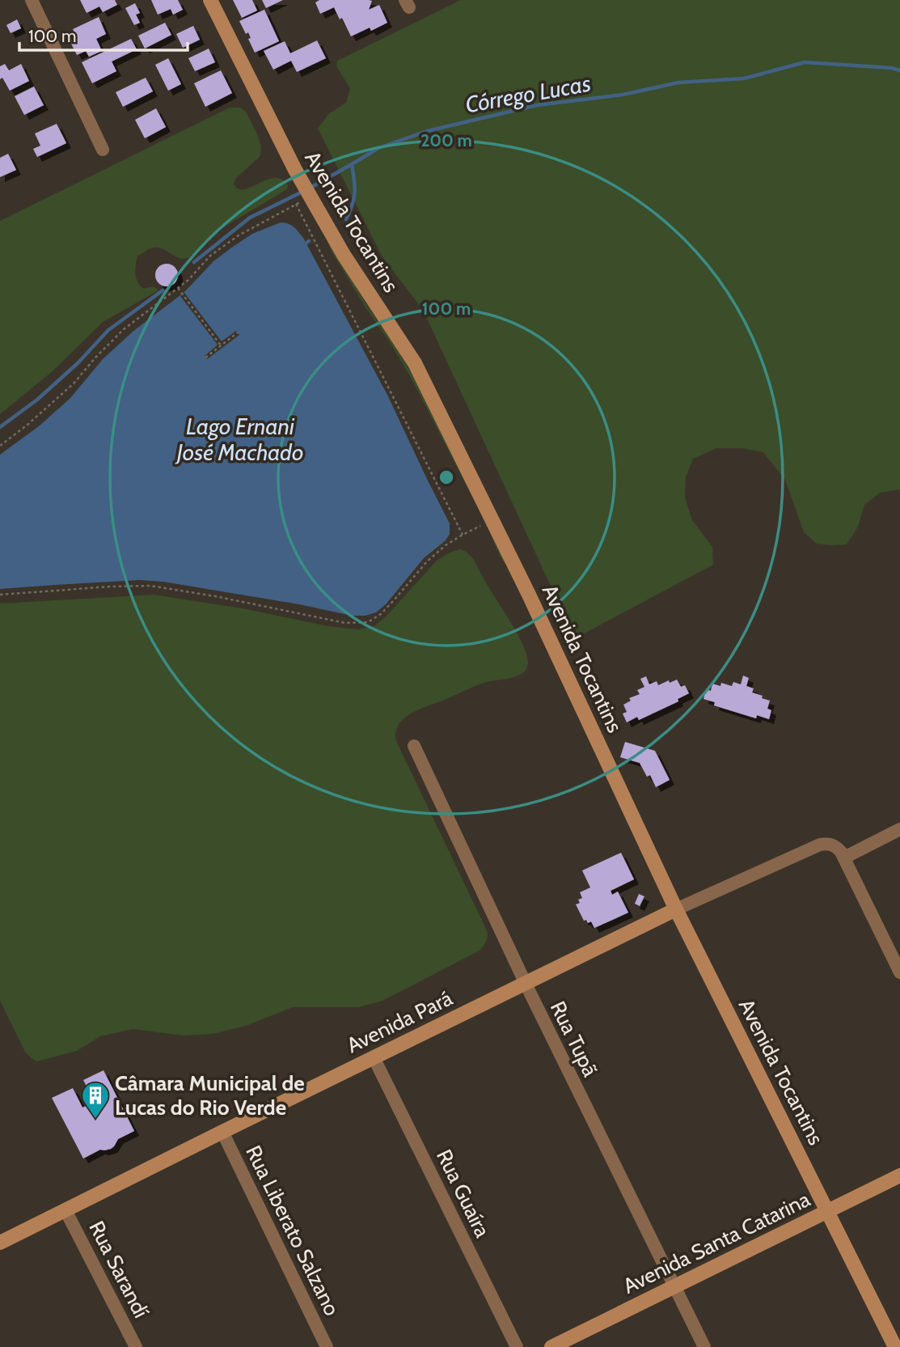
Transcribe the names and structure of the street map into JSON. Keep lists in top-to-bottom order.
{
  "streets": {
    "street": [
      "Avenida Tocantins",
      "Avenida Pará",
      "Rua Tupã",
      "Rua Guaíra",
      "Rua Liberato Salzano",
      "Avenida Santa Catarina",
      "Rua Sarandí"
    ]
  },
  "crossings": [
    ["Avenida Tocantins", "Avenida Pará"],
    ["Avenida Tocantins", "Avenida Santa Catarina"],
    ["Avenida Pará", "Rua Tupã"],
    ["Avenida Pará", "Rua Guaíra"],
    ["Avenida Pará", "Rua Liberato Salzano"],
    ["Avenida Pará", "Rua Sarandí"],
    ["Rua Tupã", "Avenida Santa Catarina"]
  ],
  "water": ["Córrego Lucas", "Lago Ernani José Machado"],
  "places": {
    "building": ["Câmara Municipal de Lucas do Rio Verde"]
  },
  "scale_bar": "100 m",
  "rings": ["200 m", "100 m"]
}
